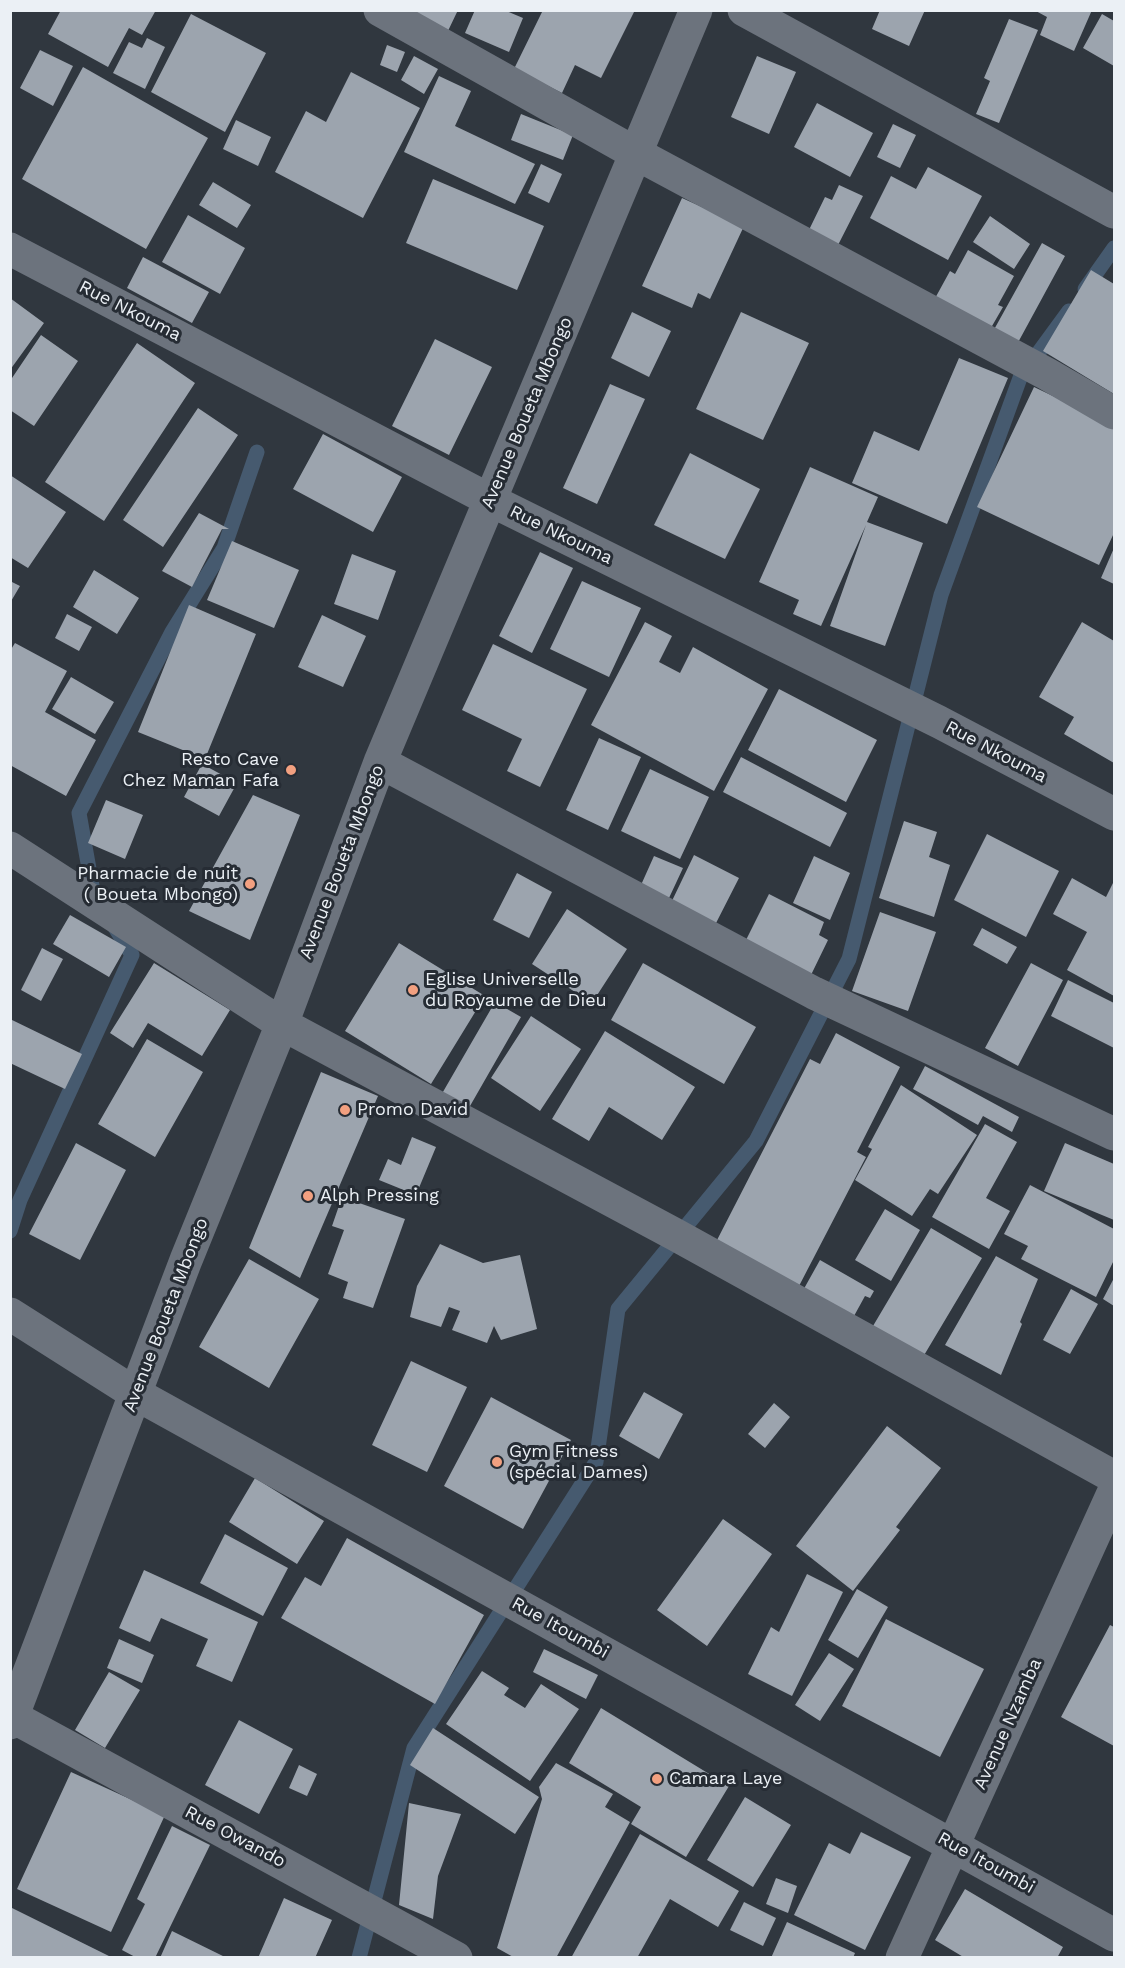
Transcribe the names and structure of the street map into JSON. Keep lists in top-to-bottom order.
{
  "streets": {
    "street": [
      "Rue Nkouma",
      "Avenue Boueta Mbongo",
      "Rue Itoumbi",
      "Avenue Nzamba",
      "Rue Owando"
    ]
  },
  "crossings": [
    ["Rue Nkouma", "Avenue Boueta Mbongo"],
    ["Avenue Boueta Mbongo", "Rue Itoumbi"],
    ["Avenue Boueta Mbongo", "Rue Owando"],
    ["Rue Itoumbi", "Avenue Nzamba"]
  ],
  "places": [
    "Resto Cave Chez Maman Fafa",
    "Pharmacie de nuit ( Boueta Mbongo)",
    "Eglise Universelle du Royaume de Dieu",
    "Promo David",
    "Alph Pressing",
    "Gym Fitness (spécial Dames)",
    "Camara Laye"
  ]
}
